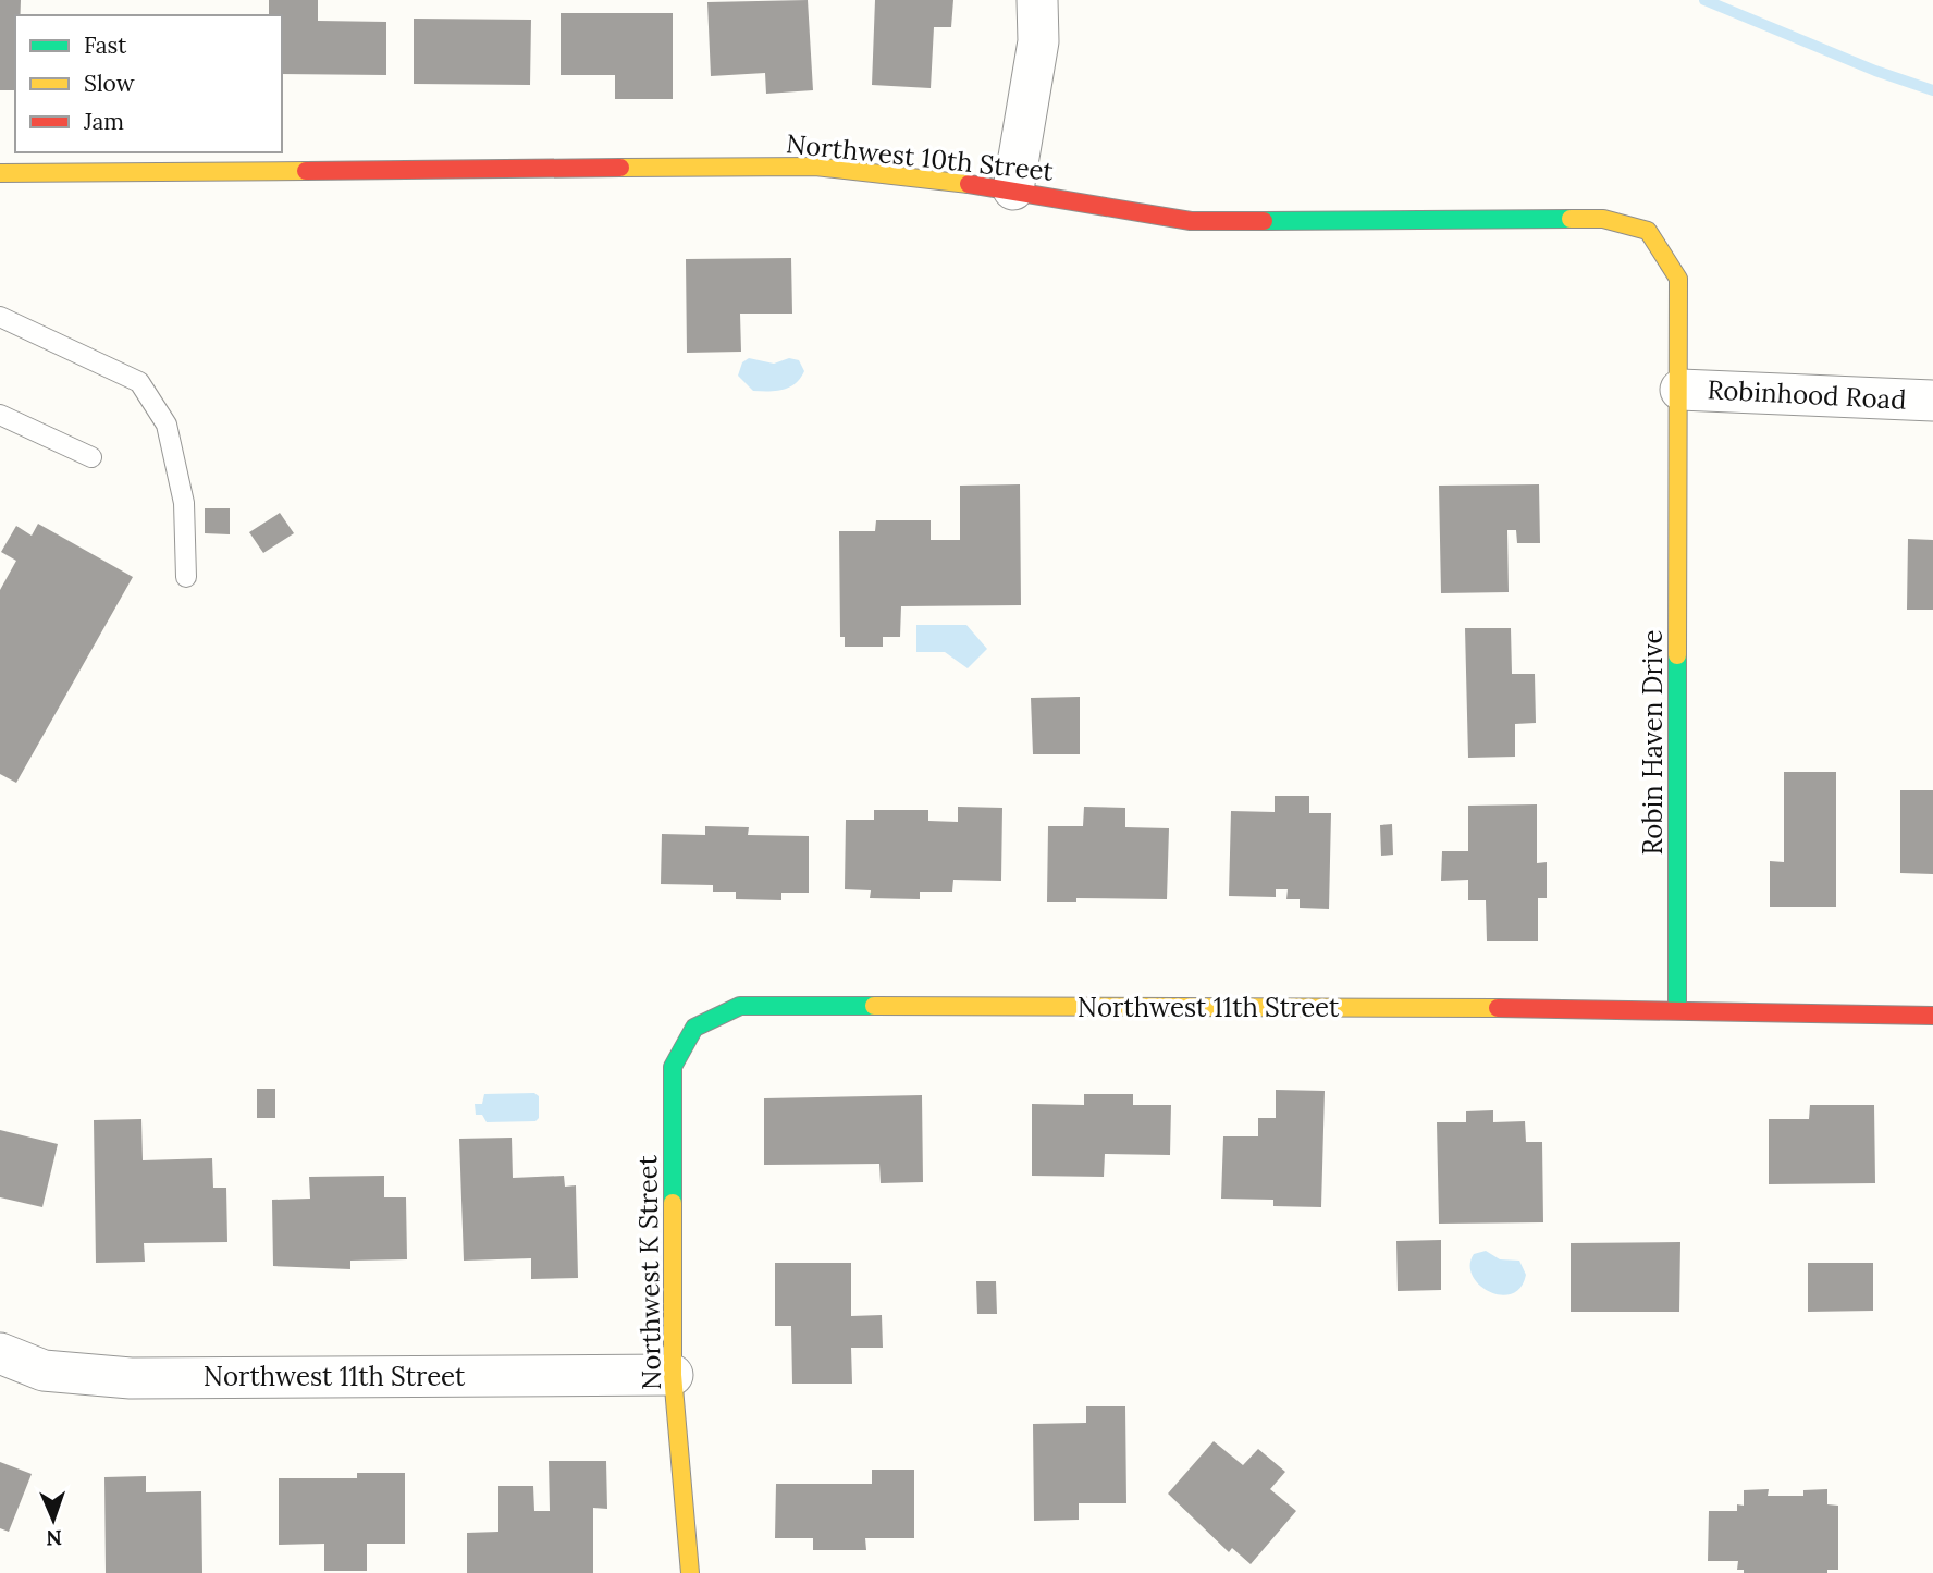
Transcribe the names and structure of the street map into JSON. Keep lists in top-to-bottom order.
{
  "streets": {
    "street": [
      "Northwest 10th Street",
      "Robinhood Road",
      "Robin Haven Drive",
      "Northwest 11th Street",
      "Northwest K Street"
    ]
  },
  "crossings": [
    ["Northwest 10th Street", "Robin Haven Drive"],
    ["Robinhood Road", "Robin Haven Drive"],
    ["Robin Haven Drive", "Northwest 11th Street"],
    ["Northwest 11th Street", "Northwest K Street"]
  ],
  "legend": ["Fast", "Slow", "Jam"],
  "north": "bottom"
}
